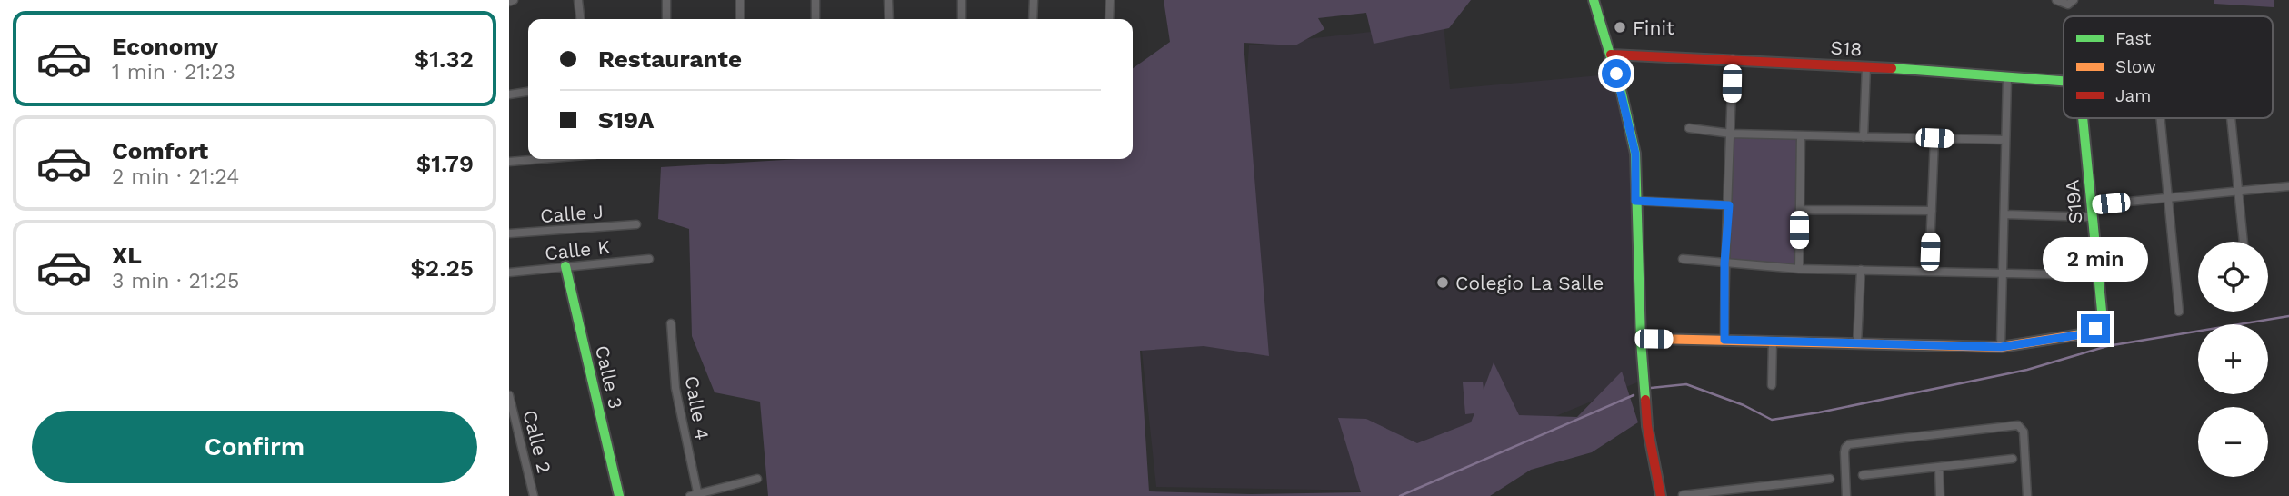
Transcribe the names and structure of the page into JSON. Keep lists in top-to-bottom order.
{
  "streets": {
    "street": [
      "S18",
      "S19A",
      "Calle J",
      "Calle K",
      "Calle 3",
      "Calle 4",
      "Calle 2"
    ]
  },
  "crossings": [
    ["Calle K", "Calle 3"]
  ],
  "places": ["Finit", "Colegio La Salle"],
  "legend": ["Fast", "Slow", "Jam"],
  "page": {
    "list": [
      {
        "name": "Economy",
        "note": "1 min · 21:23",
        "value": "$1.32"
      },
      {
        "name": "Comfort",
        "note": "2 min · 21:24",
        "value": "$1.79"
      },
      {
        "name": "XL",
        "note": "3 min · 21:25",
        "value": "$2.25"
      }
    ],
    "banner": ["Restaurante", "S19A"],
    "bubble": "2 min",
    "map_buttons": ["+", "−"],
    "buttons": "Confirm"
  }
}
